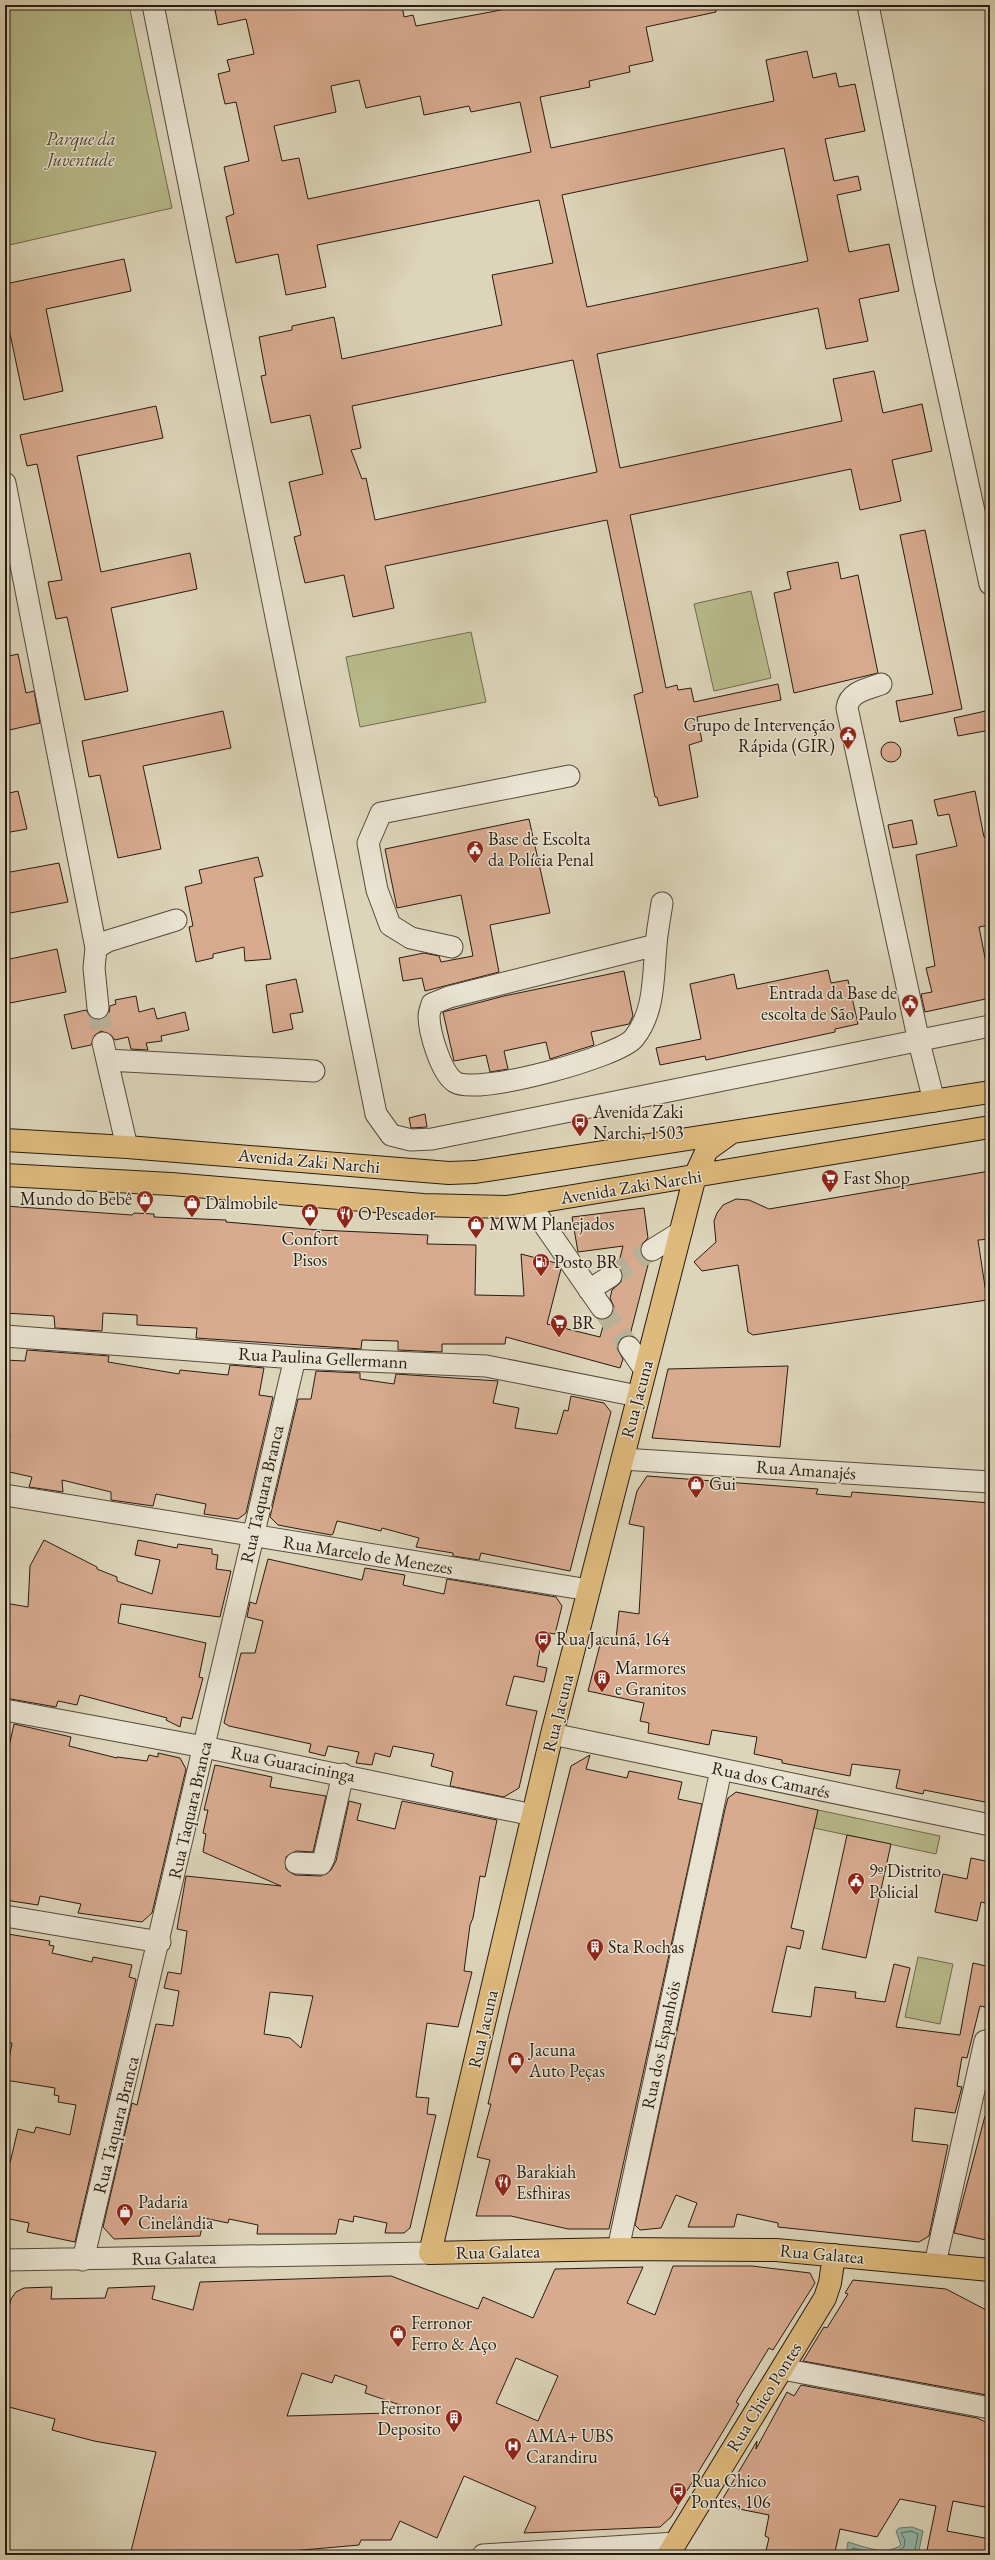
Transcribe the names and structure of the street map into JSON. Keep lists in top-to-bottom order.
{
  "streets": {
    "main road": [
      "Avenida Zaki Narchi",
      "Rua Jacuna",
      "Rua Galatea",
      "Rua Chico Pontes"
    ],
    "street": [
      "Rua Paulina Gellermann",
      "Rua Amanajés",
      "Rua Taquara Branca",
      "Rua Marcelo de Menezes",
      "Rua Guaracininga",
      "Rua dos Camarés",
      "Rua dos Espanhóis"
    ]
  },
  "crossings": [
    ["Avenida Zaki Narchi", "Rua Jacuna"],
    ["Rua Paulina Gellermann", "Rua Jacuna"],
    ["Rua Paulina Gellermann", "Rua Taquara Branca"],
    ["Rua Jacuna", "Rua Amanajés"],
    ["Rua Jacuna", "Rua Marcelo de Menezes"],
    ["Rua Jacuna", "Rua Guaracininga"],
    ["Rua Jacuna", "Rua dos Camarés"],
    ["Rua Jacuna", "Rua Galatea"],
    ["Rua Taquara Branca", "Rua Marcelo de Menezes"],
    ["Rua Taquara Branca", "Rua Guaracininga"],
    ["Rua Taquara Branca", "Rua Galatea"],
    ["Rua dos Camarés", "Rua dos Espanhóis"],
    ["Rua dos Espanhóis", "Rua Galatea"],
    ["Rua Galatea", "Rua Chico Pontes"]
  ],
  "parks": ["Parque da Juventude"],
  "places": {
    "public building": [
      "Grupo de Intervenção Rápida (GIR)",
      "Base de Escolta da Polícia Penal",
      "Entrada da Base de escolta de São Paulo",
      "9º Distrito Policial"
    ],
    "bus stop": ["Avenida Zaki Narchi, 1503", "Rua Jacunã, 164", "Rua Chico Pontes, 106"],
    "supermarket": ["Fast Shop", "BR"],
    "shop": [
      "Mundo do Bebê",
      "Dalmobile",
      "Confort Pisos",
      "MWM Planejados",
      "Gui",
      "Jacuna Auto Peças",
      "Padaria Cinelândia",
      "Ferronor Ferro & Aço"
    ],
    "restaurant": ["O Pescador", "Barakiah Esfhiras"],
    "fuel station": ["Posto BR"],
    "building": ["Marmores e Granitos", "Sta Rochas", "Ferronor Deposito"],
    "hospital": ["AMA+ UBS Carandiru"]
  }
}
